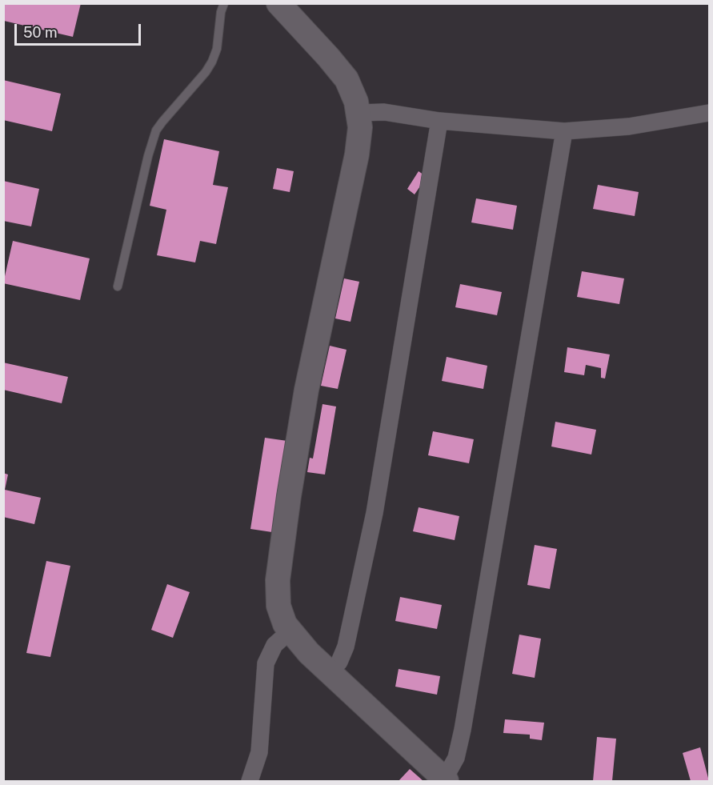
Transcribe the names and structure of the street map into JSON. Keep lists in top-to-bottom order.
{
  "scale_bar": "50 m"
}
